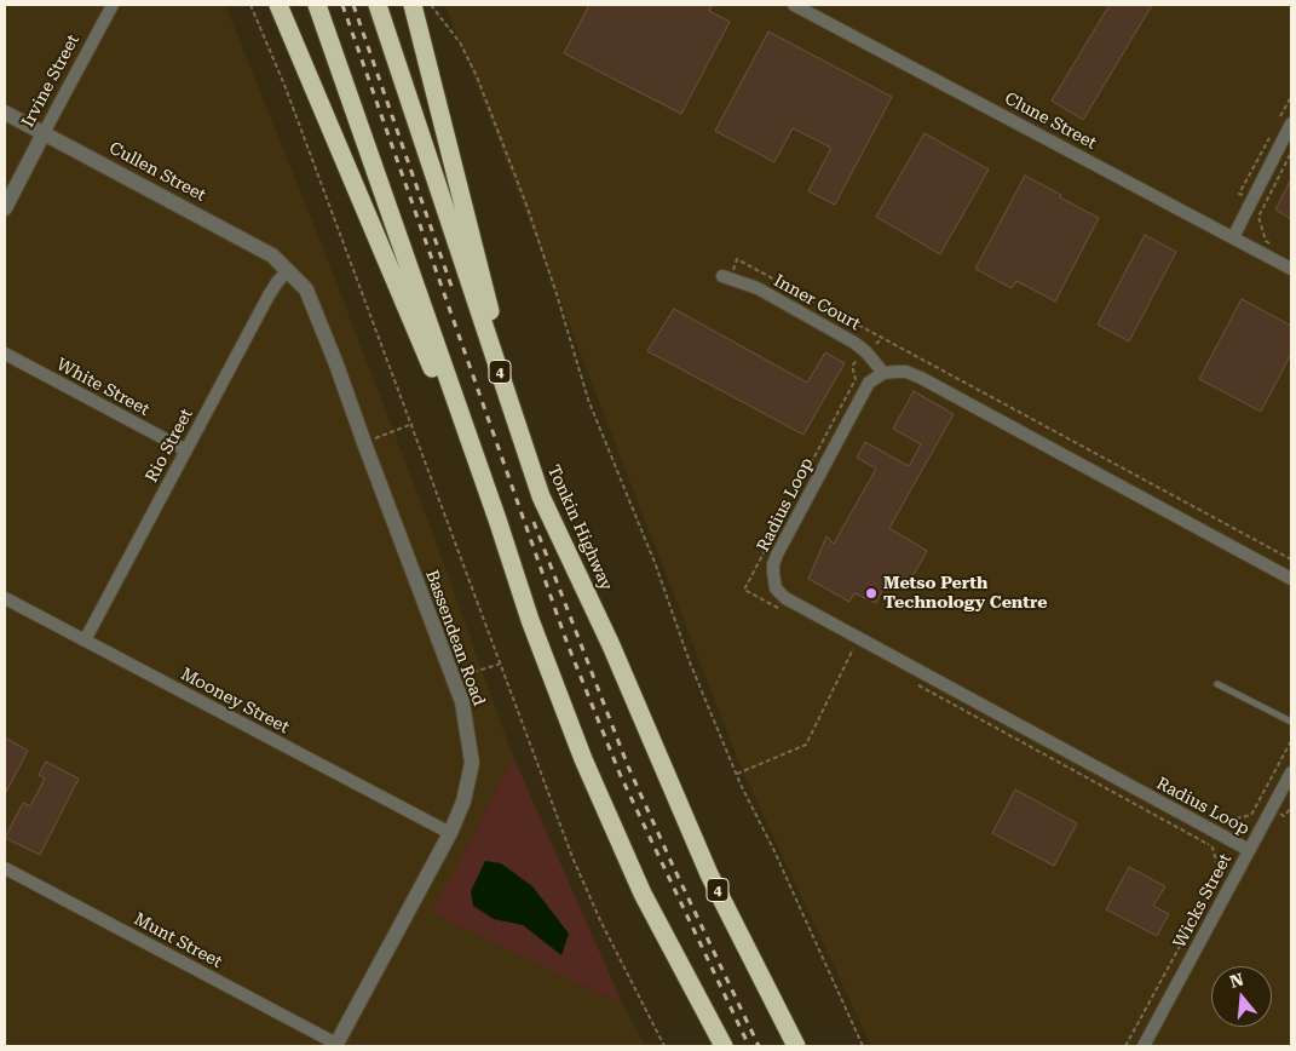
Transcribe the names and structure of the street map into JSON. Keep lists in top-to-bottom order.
{
  "streets": {
    "highway": ["4", "Tonkin Highway"],
    "street": [
      "Irvine Street",
      "Clune Street",
      "Cullen Street",
      "Inner Court",
      "White Street",
      "Rio Street",
      "Radius Loop",
      "Bassendean Road",
      "Mooney Street",
      "Wicks Street",
      "Munt Street"
    ]
  },
  "crossings": [
    ["Irvine Street", "Cullen Street"],
    ["Cullen Street", "Rio Street"],
    ["Cullen Street", "Bassendean Road"],
    ["Inner Court", "Radius Loop"],
    ["White Street", "Rio Street"],
    ["Rio Street", "Bassendean Road"],
    ["Rio Street", "Mooney Street"],
    ["Radius Loop", "Wicks Street"],
    ["Bassendean Road", "Mooney Street"],
    ["Bassendean Road", "Munt Street"]
  ],
  "places": ["Metso Perth Technology Centre"],
  "north": "top"
}
